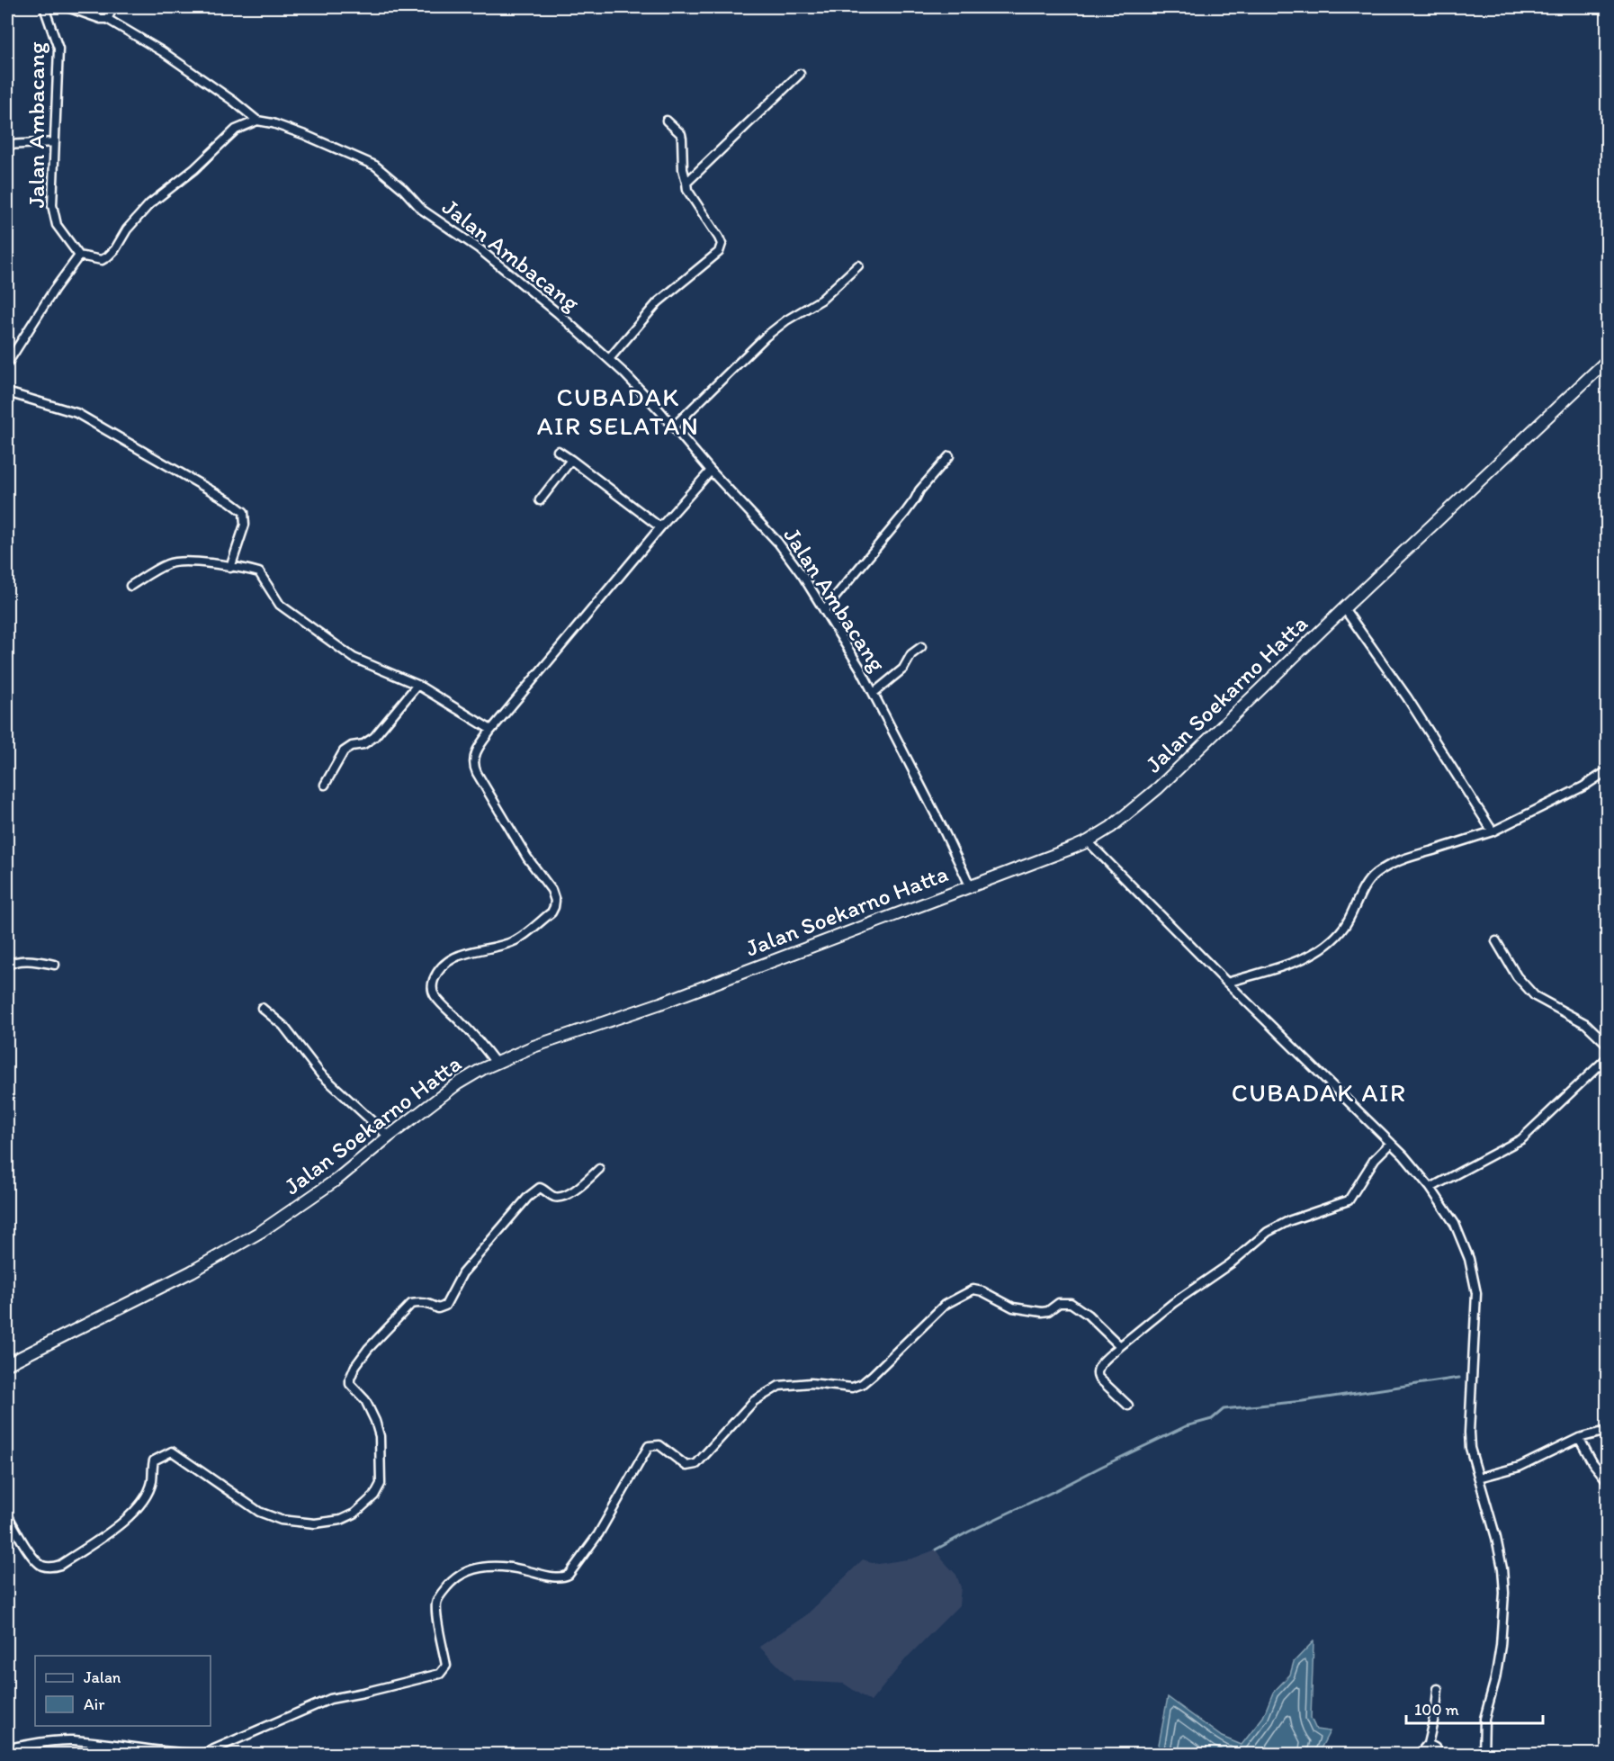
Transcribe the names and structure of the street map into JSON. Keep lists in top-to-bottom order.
{
  "streets": {
    "street": ["Jalan Ambacang", "Jalan Soekarno Hatta"]
  },
  "crossings": [
    ["Jalan Ambacang", "Jalan Soekarno Hatta"]
  ],
  "districts": ["CUBADAK AIR SELATAN", "CUBADAK AIR"],
  "legend": ["Jalan", "Air"],
  "scale_bar": "100 m"
}
